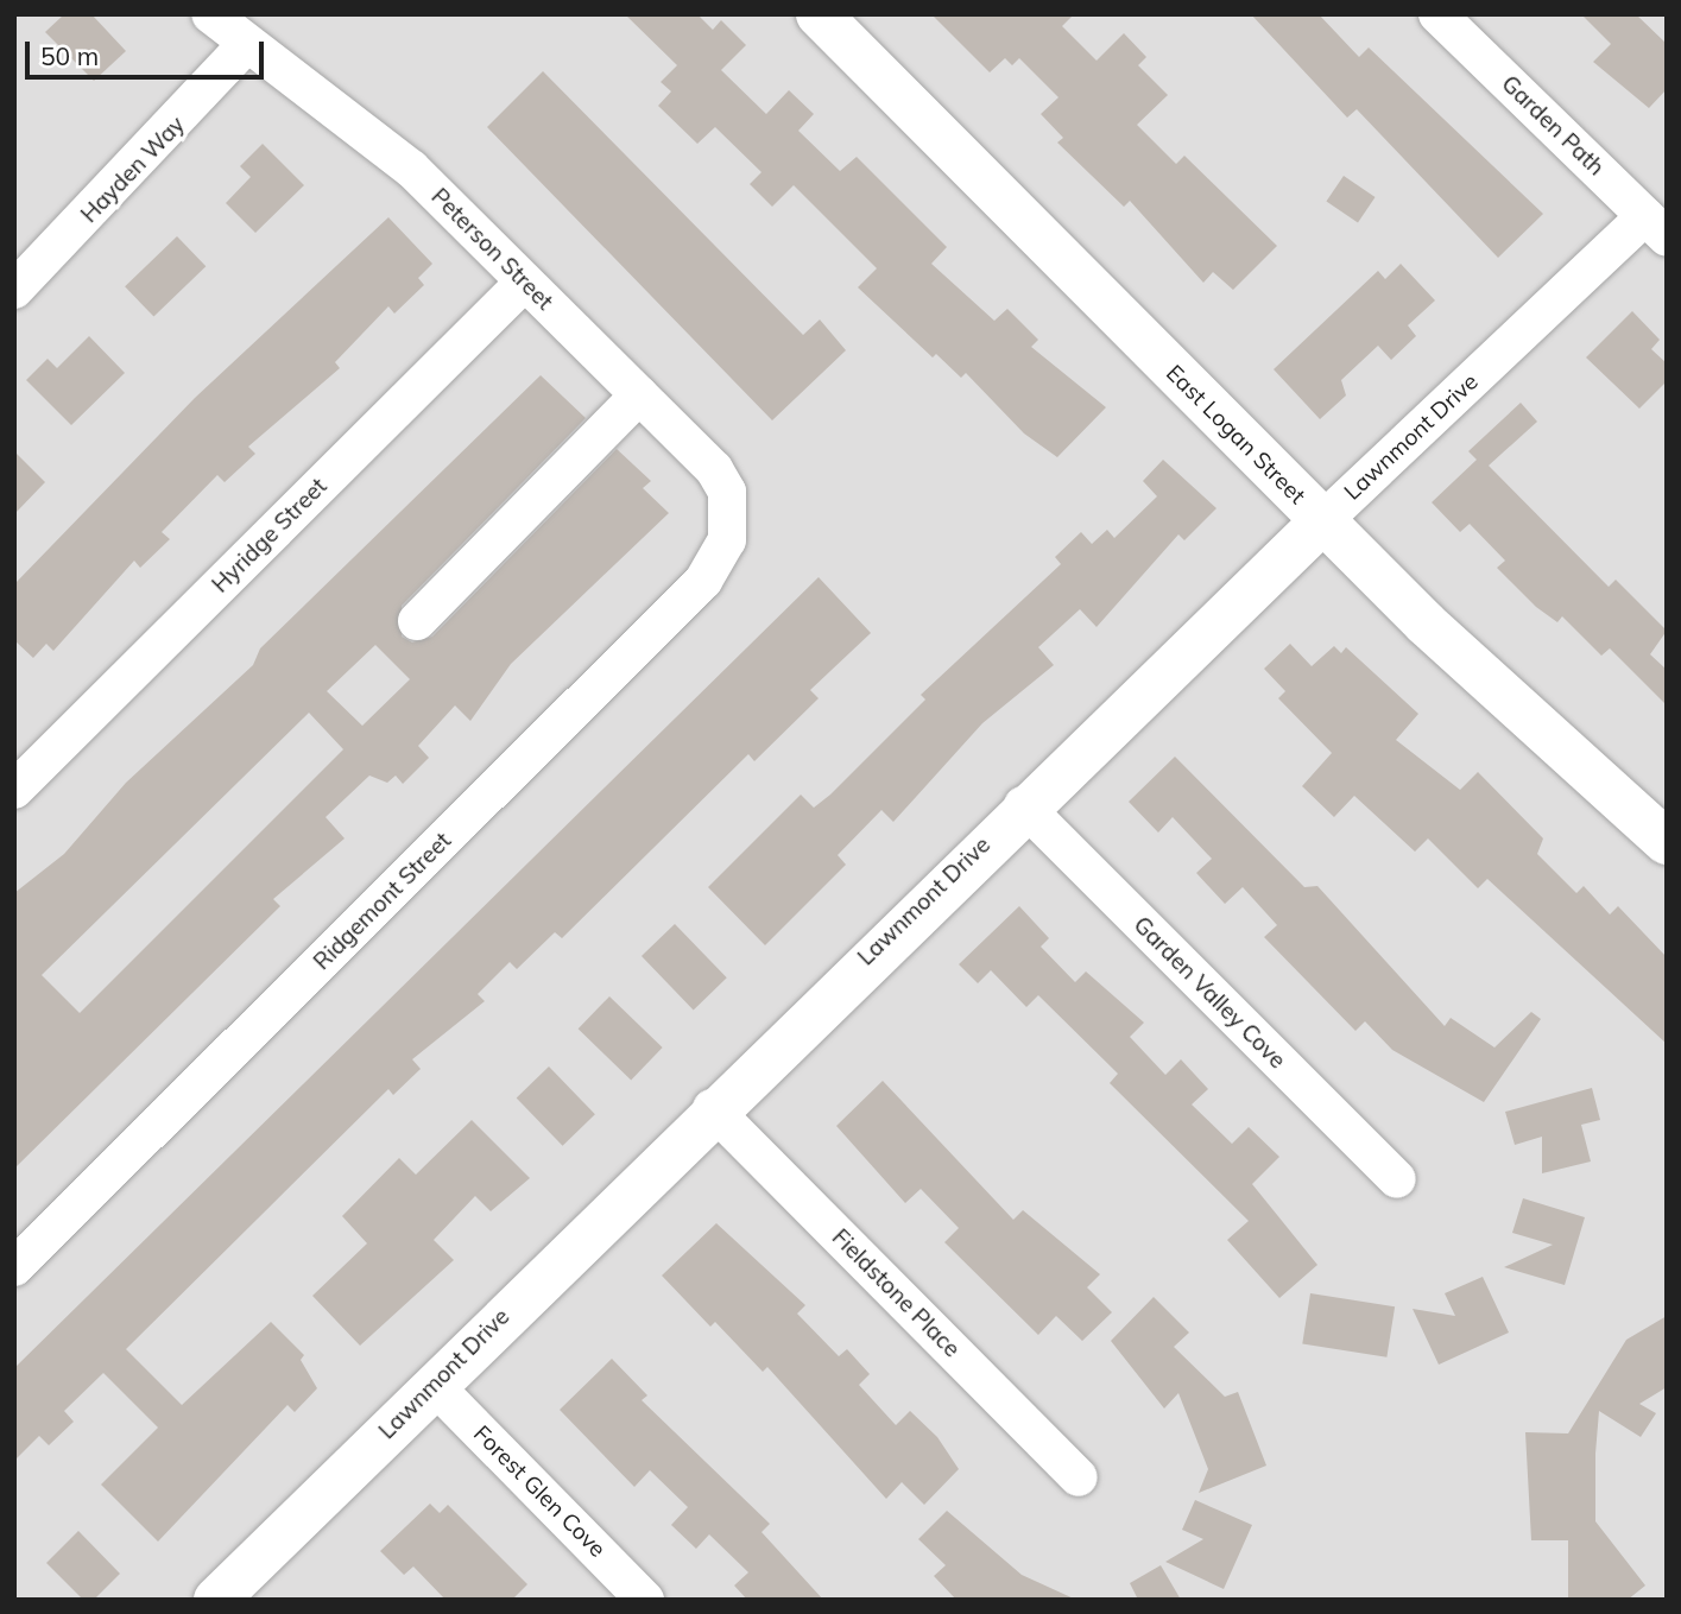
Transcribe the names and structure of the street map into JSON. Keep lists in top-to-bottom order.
{
  "streets": {
    "street": [
      "Garden Path",
      "Hayden Way",
      "Peterson Street",
      "East Logan Street",
      "Lawnmont Drive",
      "Hyridge Street",
      "Ridgemont Street",
      "Garden Valley Cove",
      "Fieldstone Place",
      "Forest Glen Cove"
    ]
  },
  "crossings": [
    ["Garden Path", "Lawnmont Drive"],
    ["Hayden Way", "Peterson Street"],
    ["Peterson Street", "Hyridge Street"],
    ["Peterson Street", "Ridgemont Street"],
    ["East Logan Street", "Lawnmont Drive"],
    ["Lawnmont Drive", "Garden Valley Cove"],
    ["Lawnmont Drive", "Fieldstone Place"],
    ["Lawnmont Drive", "Forest Glen Cove"]
  ],
  "scale_bar": "50 m"
}
